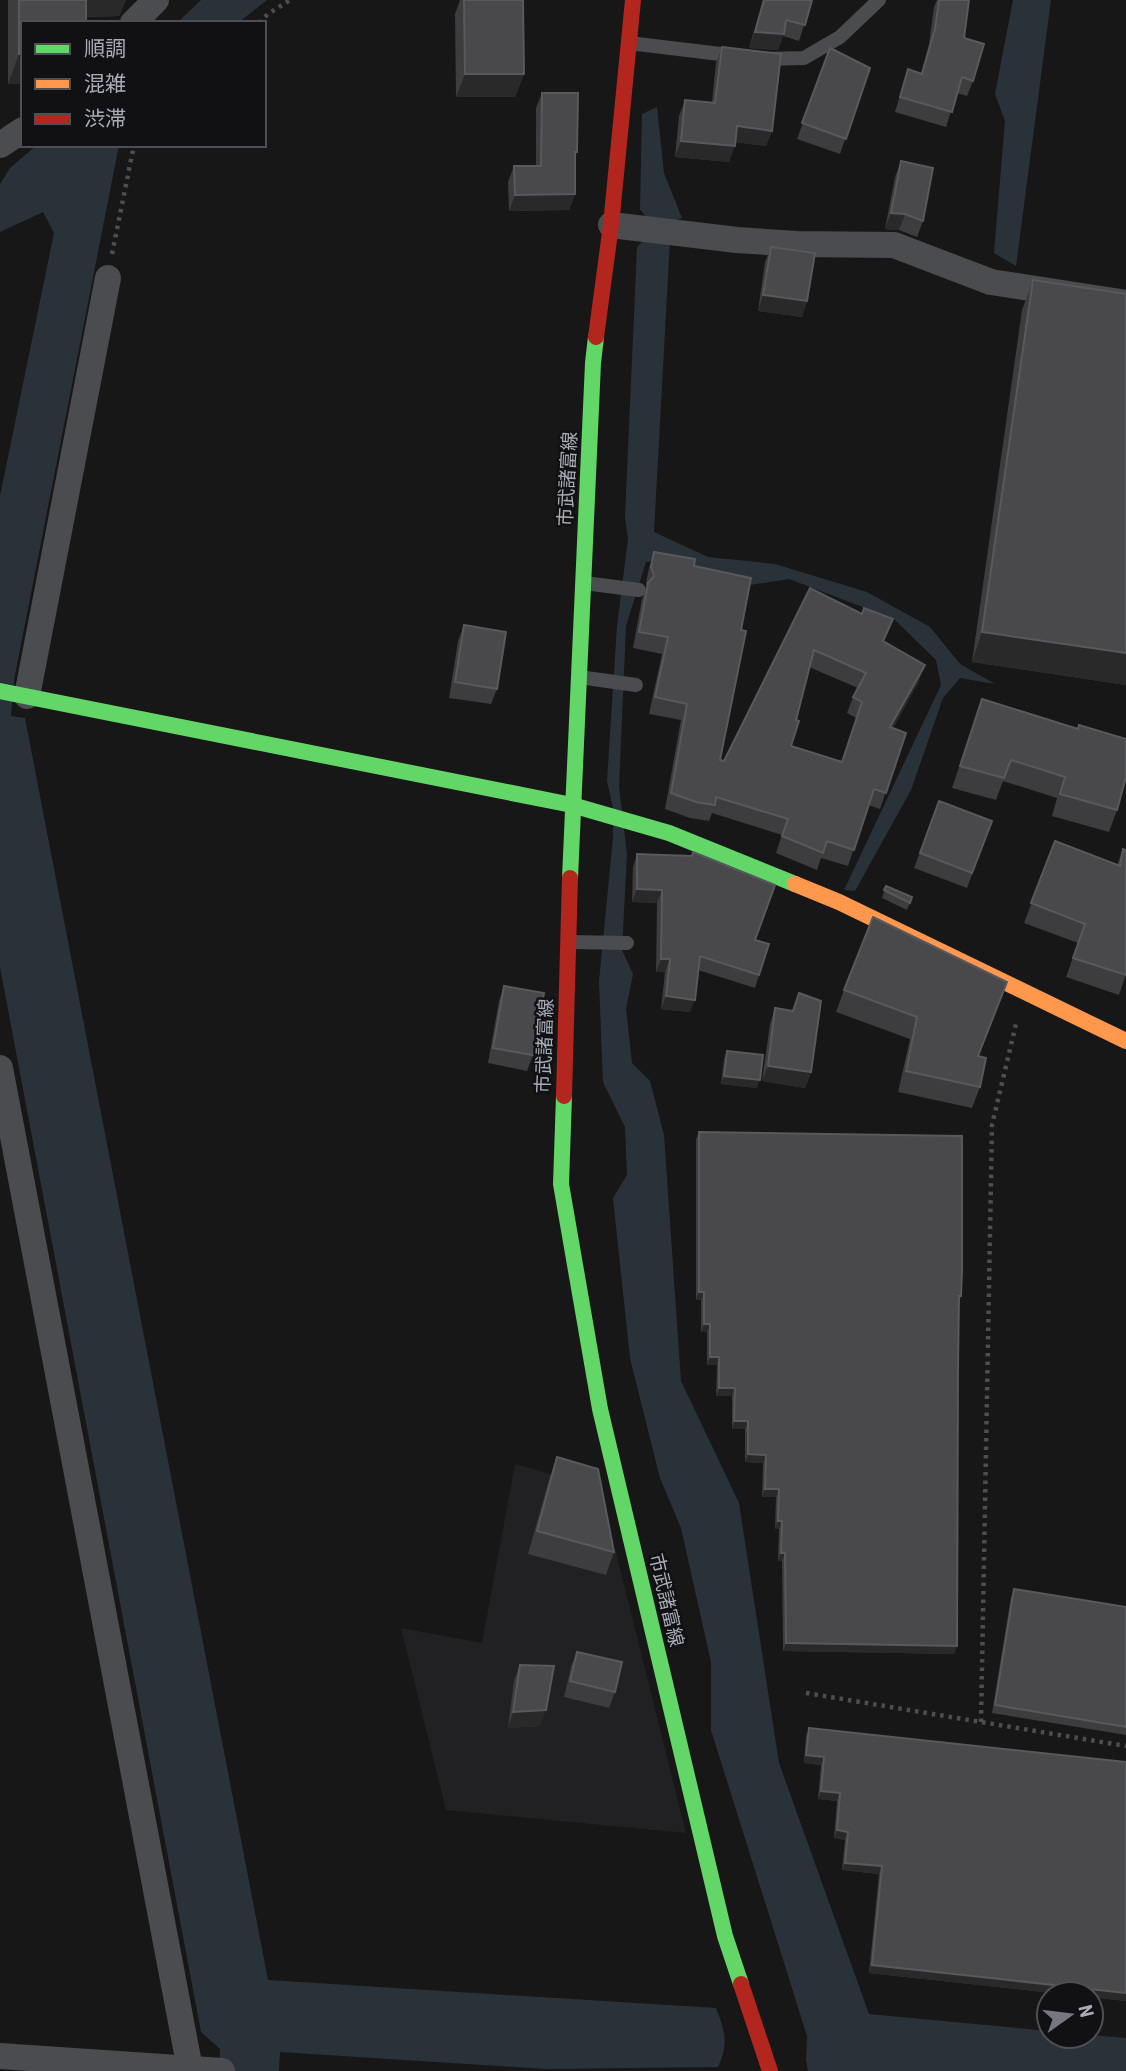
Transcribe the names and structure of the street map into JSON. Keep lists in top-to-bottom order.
{
  "streets": {
    "main road": ["市武諸富線"]
  },
  "legend": ["順調", "混雑", "渋滞"],
  "north": "right"
}
